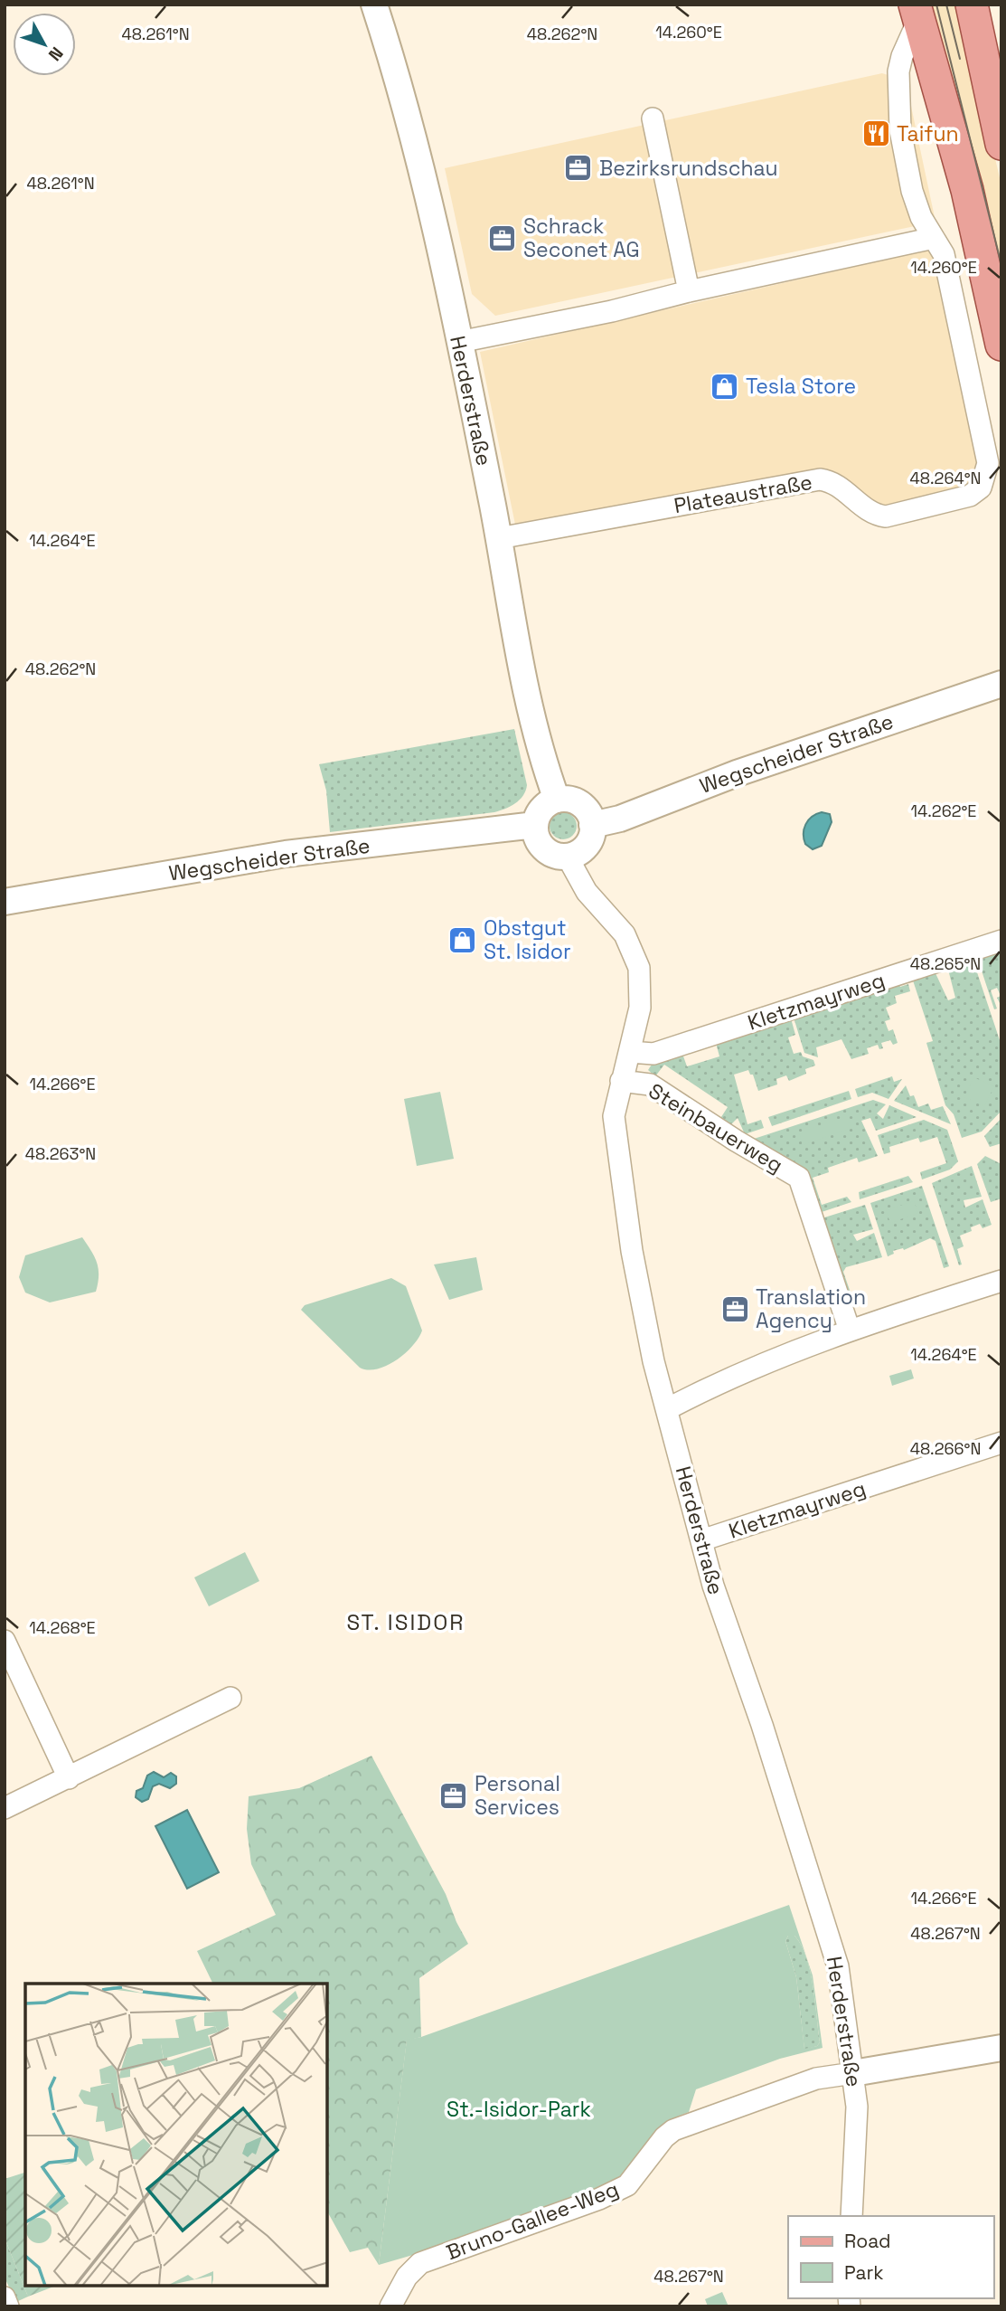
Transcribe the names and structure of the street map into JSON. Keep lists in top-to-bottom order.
{
  "streets": {
    "street": [
      "Herderstraße",
      "Plateaustraße",
      "Wegscheider Straße",
      "Kletzmayrweg",
      "Steinbauerweg",
      "Bruno-Gallee-Weg"
    ]
  },
  "crossings": [
    ["Herderstraße", "Plateaustraße"],
    ["Herderstraße", "Wegscheider Straße"],
    ["Herderstraße", "Kletzmayrweg"],
    ["Herderstraße", "Steinbauerweg"],
    ["Herderstraße", "Bruno-Gallee-Weg"]
  ],
  "districts": ["ST. ISIDOR"],
  "parks": ["St.-Isidor-Park"],
  "places": {
    "restaurant": ["Taifun"],
    "office": [
      "Bezirksrundschau",
      "Schrack Seconet AG",
      "Translation Agency",
      "Personal Services"
    ],
    "shop": ["Tesla Store", "Obstgut St. Isidor"]
  },
  "legend": ["Road", "Park"],
  "north": "bottom right",
  "coordinates": [
    "14.260°E",
    "48.261°N",
    "48.262°N",
    "48.264°N",
    "14.264°E",
    "14.262°E",
    "48.265°N",
    "14.266°E",
    "48.263°N",
    "48.266°N",
    "14.268°E",
    "48.267°N"
  ]
}
